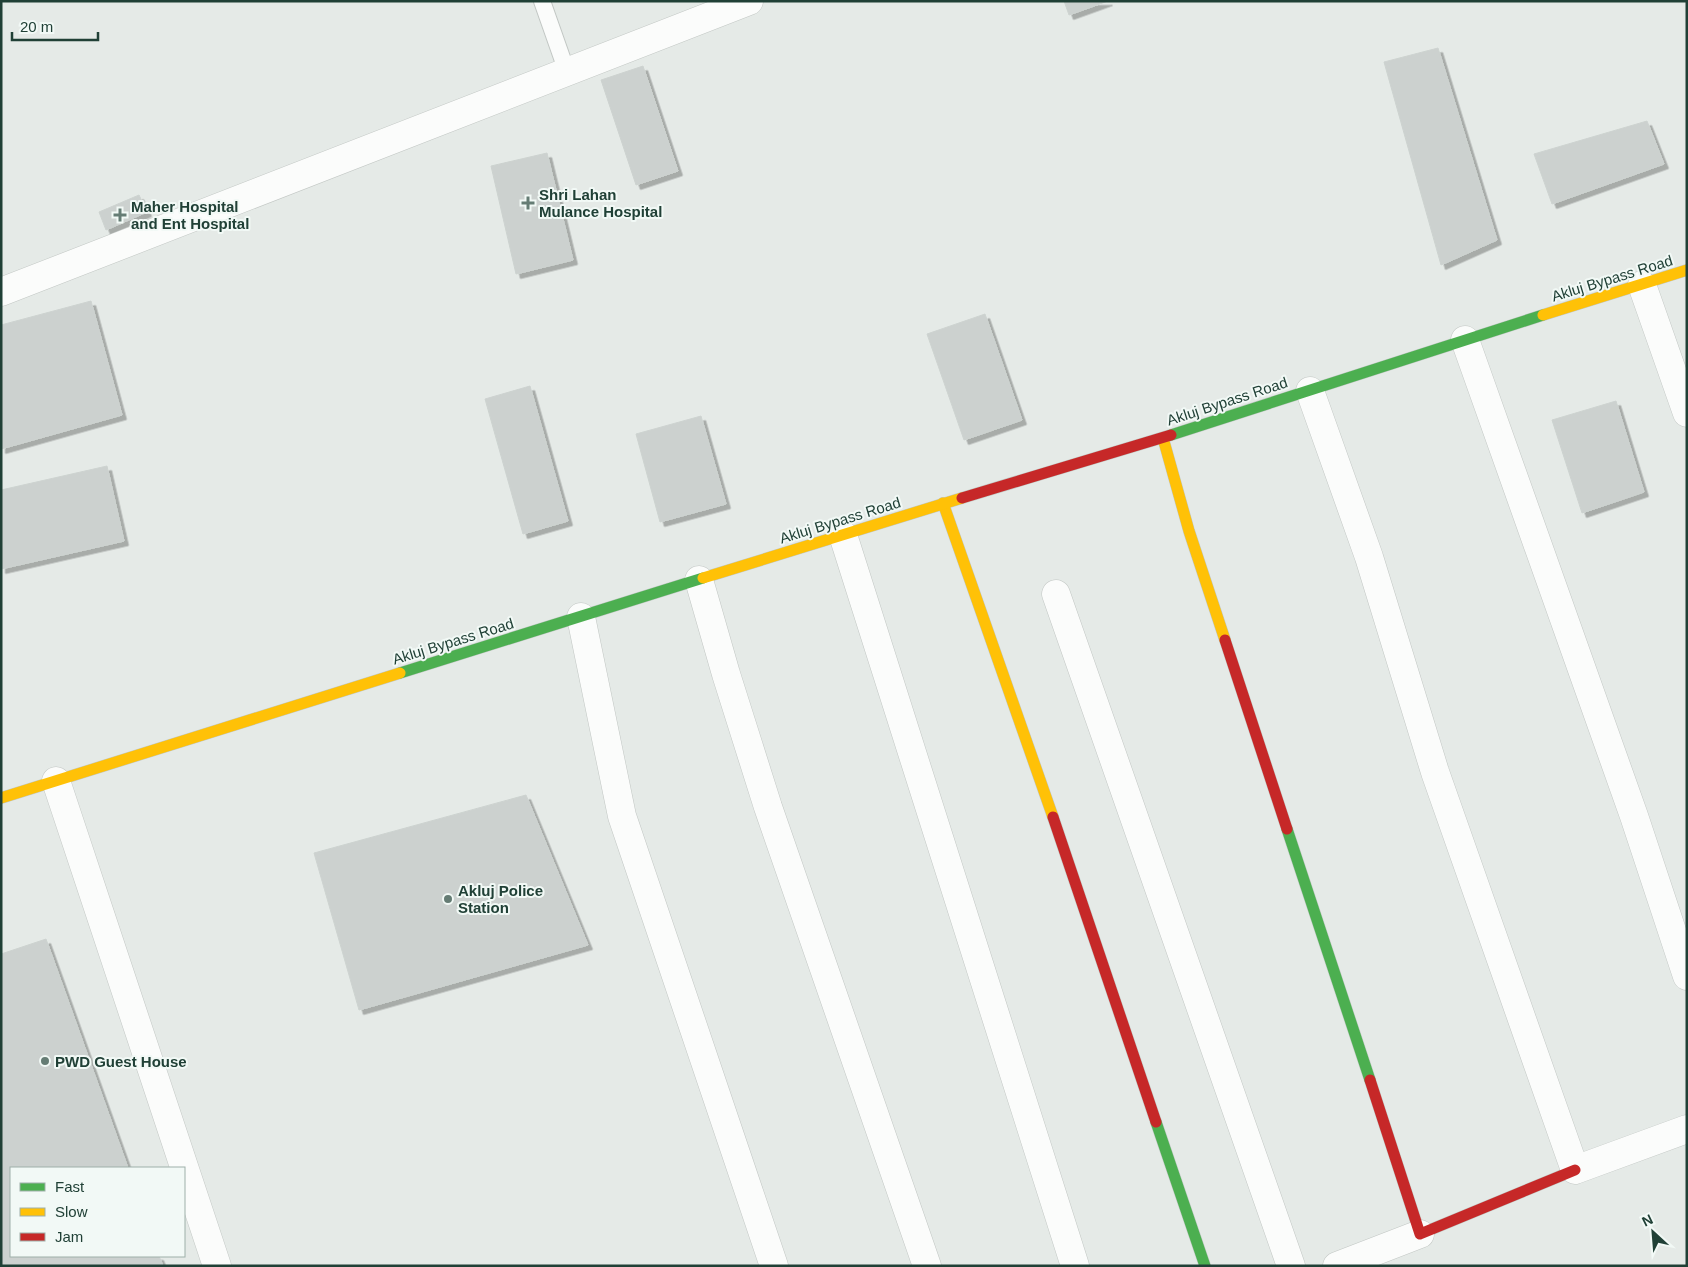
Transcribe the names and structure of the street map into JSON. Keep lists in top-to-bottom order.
{
  "streets": {
    "street": ["Akluj Bypass Road"]
  },
  "places": {
    "health": ["Shri Lahan Mulance Hospital", "Maher Hospital and Ent Hospital"],
    "other": ["Akluj Police Station", "PWD Guest House"]
  },
  "legend": ["Fast", "Slow", "Jam"],
  "scale_bar": "20 m",
  "north": "top left"
}
